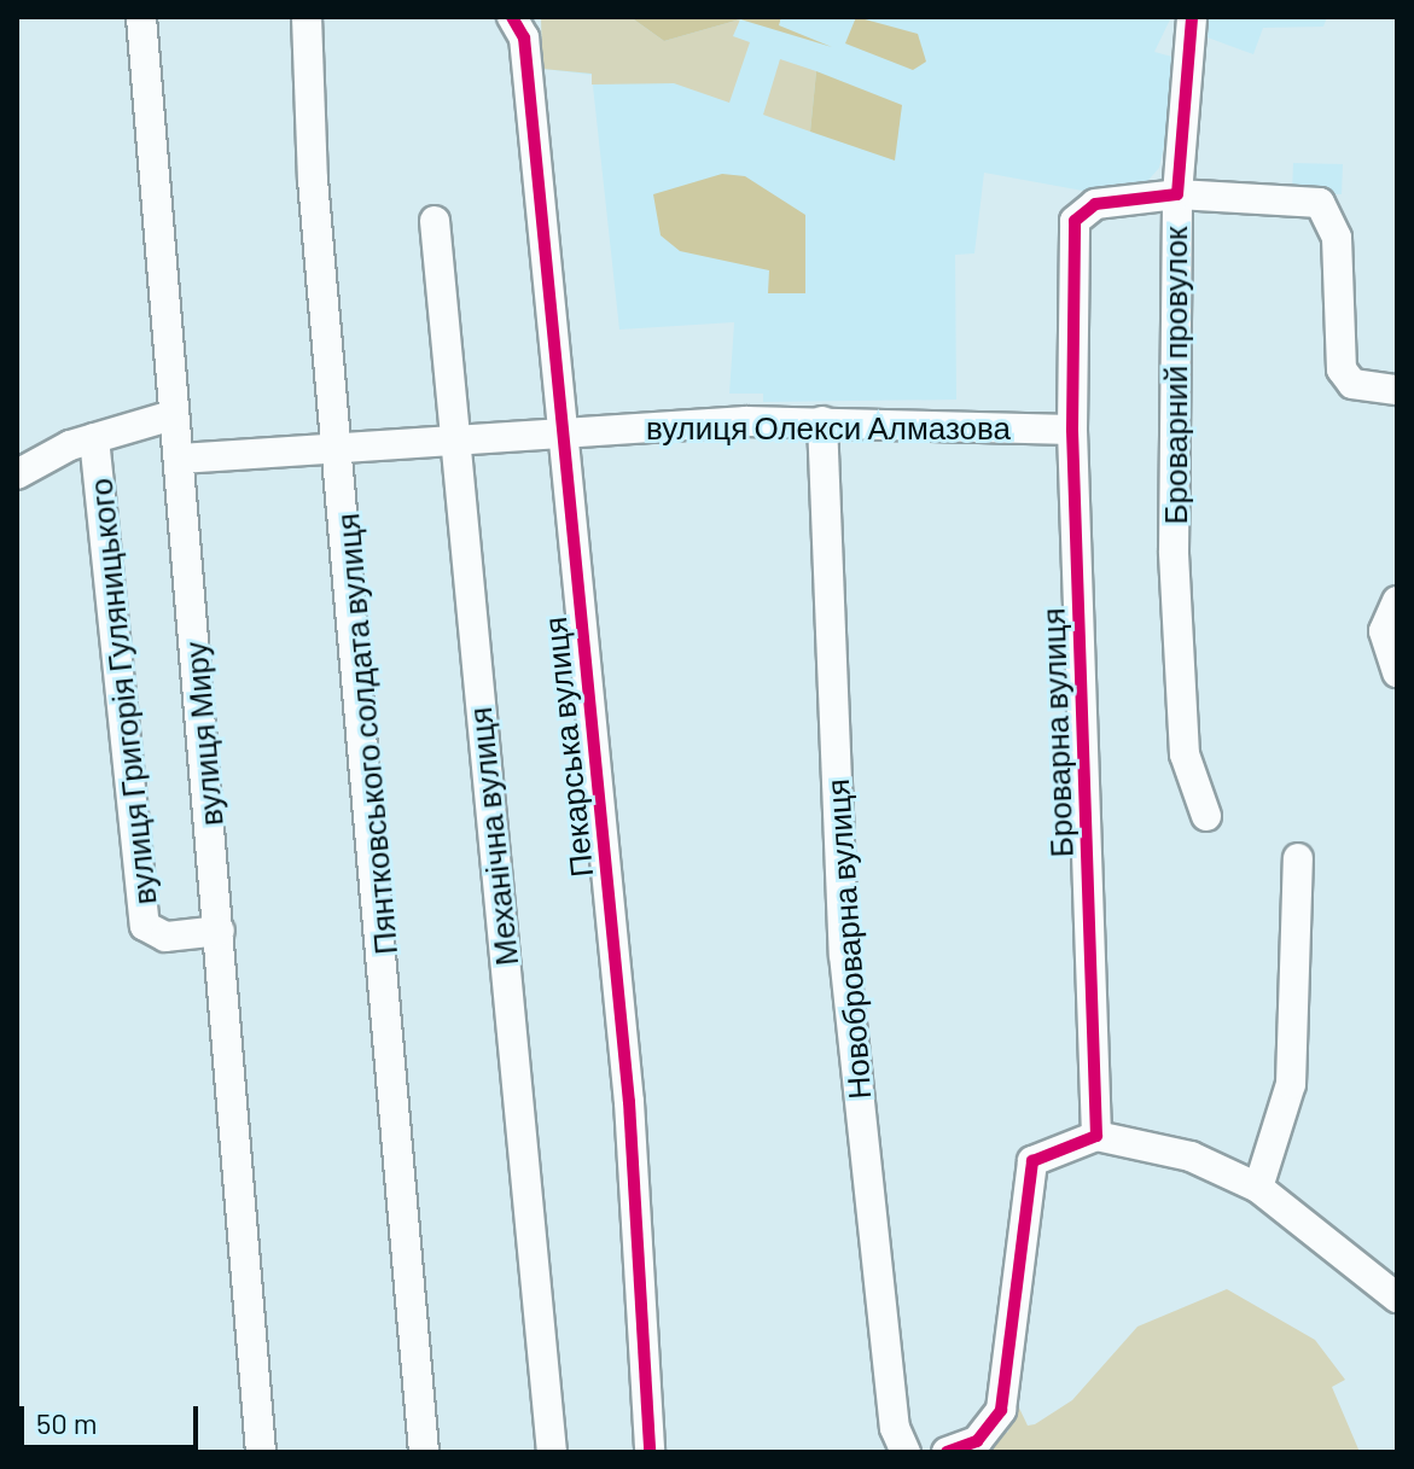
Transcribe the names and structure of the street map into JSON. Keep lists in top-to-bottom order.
{
  "streets": {
    "street": [
      "Броварний провулок",
      "вулиця Олекси Алмазова",
      "вулиця Григорія Гуляницького",
      "Броварна вулиця",
      "вулиця Миру",
      "Пянтковського солдата вулиця",
      "Пекарська вулиця",
      "Механічна вулиця",
      "Новоброварна вулиця"
    ]
  },
  "crossings": [
    ["Броварний провулок", "Броварна вулиця"],
    ["вулиця Олекси Алмазова", "Броварна вулиця"],
    ["вулиця Олекси Алмазова", "вулиця Миру"],
    ["вулиця Олекси Алмазова", "Пянтковського солдата вулиця"],
    ["вулиця Олекси Алмазова", "Пекарська вулиця"],
    ["вулиця Олекси Алмазова", "Механічна вулиця"],
    ["вулиця Олекси Алмазова", "Новоброварна вулиця"],
    ["вулиця Григорія Гуляницького", "вулиця Миру"]
  ],
  "scale_bar": "50 m"
}
